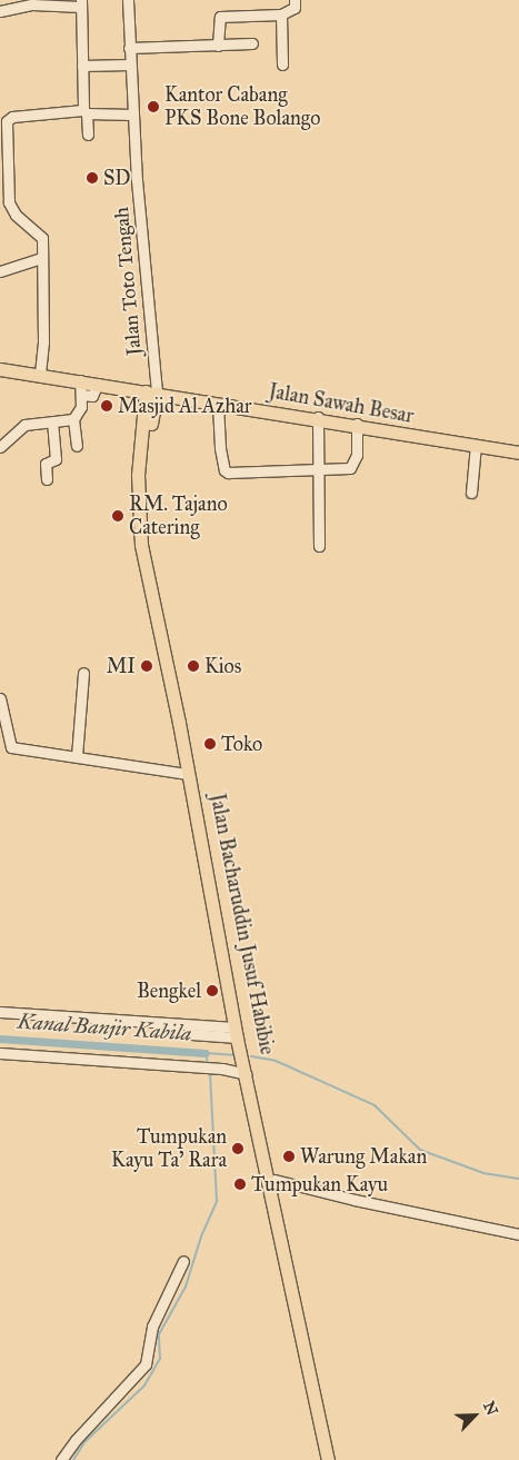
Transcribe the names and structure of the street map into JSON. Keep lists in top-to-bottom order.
{
  "streets": {
    "main road": ["Jalan Sawah Besar", "Jalan Bacharuddin Jusuf Habibie"],
    "street": ["Jalan Toto Tengah"]
  },
  "crossings": [
    ["Jalan Toto Tengah", "Jalan Sawah Besar"],
    ["Jalan Toto Tengah", "Jalan Bacharuddin Jusuf Habibie"],
    ["Jalan Sawah Besar", "Jalan Bacharuddin Jusuf Habibie"]
  ],
  "water": ["Kanal Banjir Kabila"],
  "places": [
    "Kantor Cabang PKS Bone Bolango",
    "SD",
    "Masjid Al Azhar",
    "RM. Tajano Catering",
    "MI",
    "Kios",
    "Toko",
    "Bengkel",
    "Tumpukan Kayu Ta' Rara",
    "Warung Makan",
    "Tumpukan Kayu"
  ],
  "north": "top right"
}
